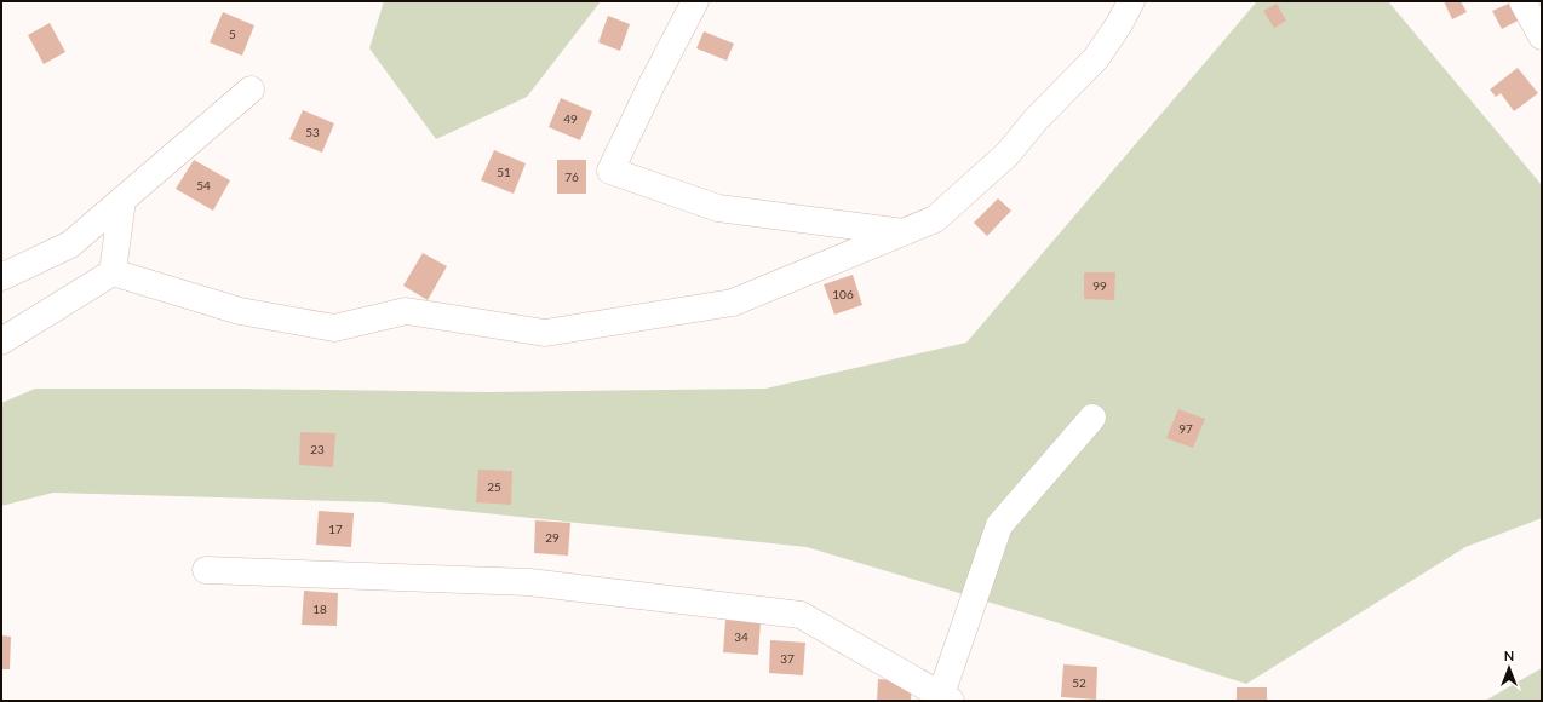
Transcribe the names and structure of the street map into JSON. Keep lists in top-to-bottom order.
{
  "house_numbers": [
    "5",
    "49",
    "53",
    "51",
    "76",
    "54",
    "99",
    "106",
    "97",
    "23",
    "25",
    "17",
    "29",
    "18",
    "34",
    "37",
    "52"
  ],
  "north": "top"
}
